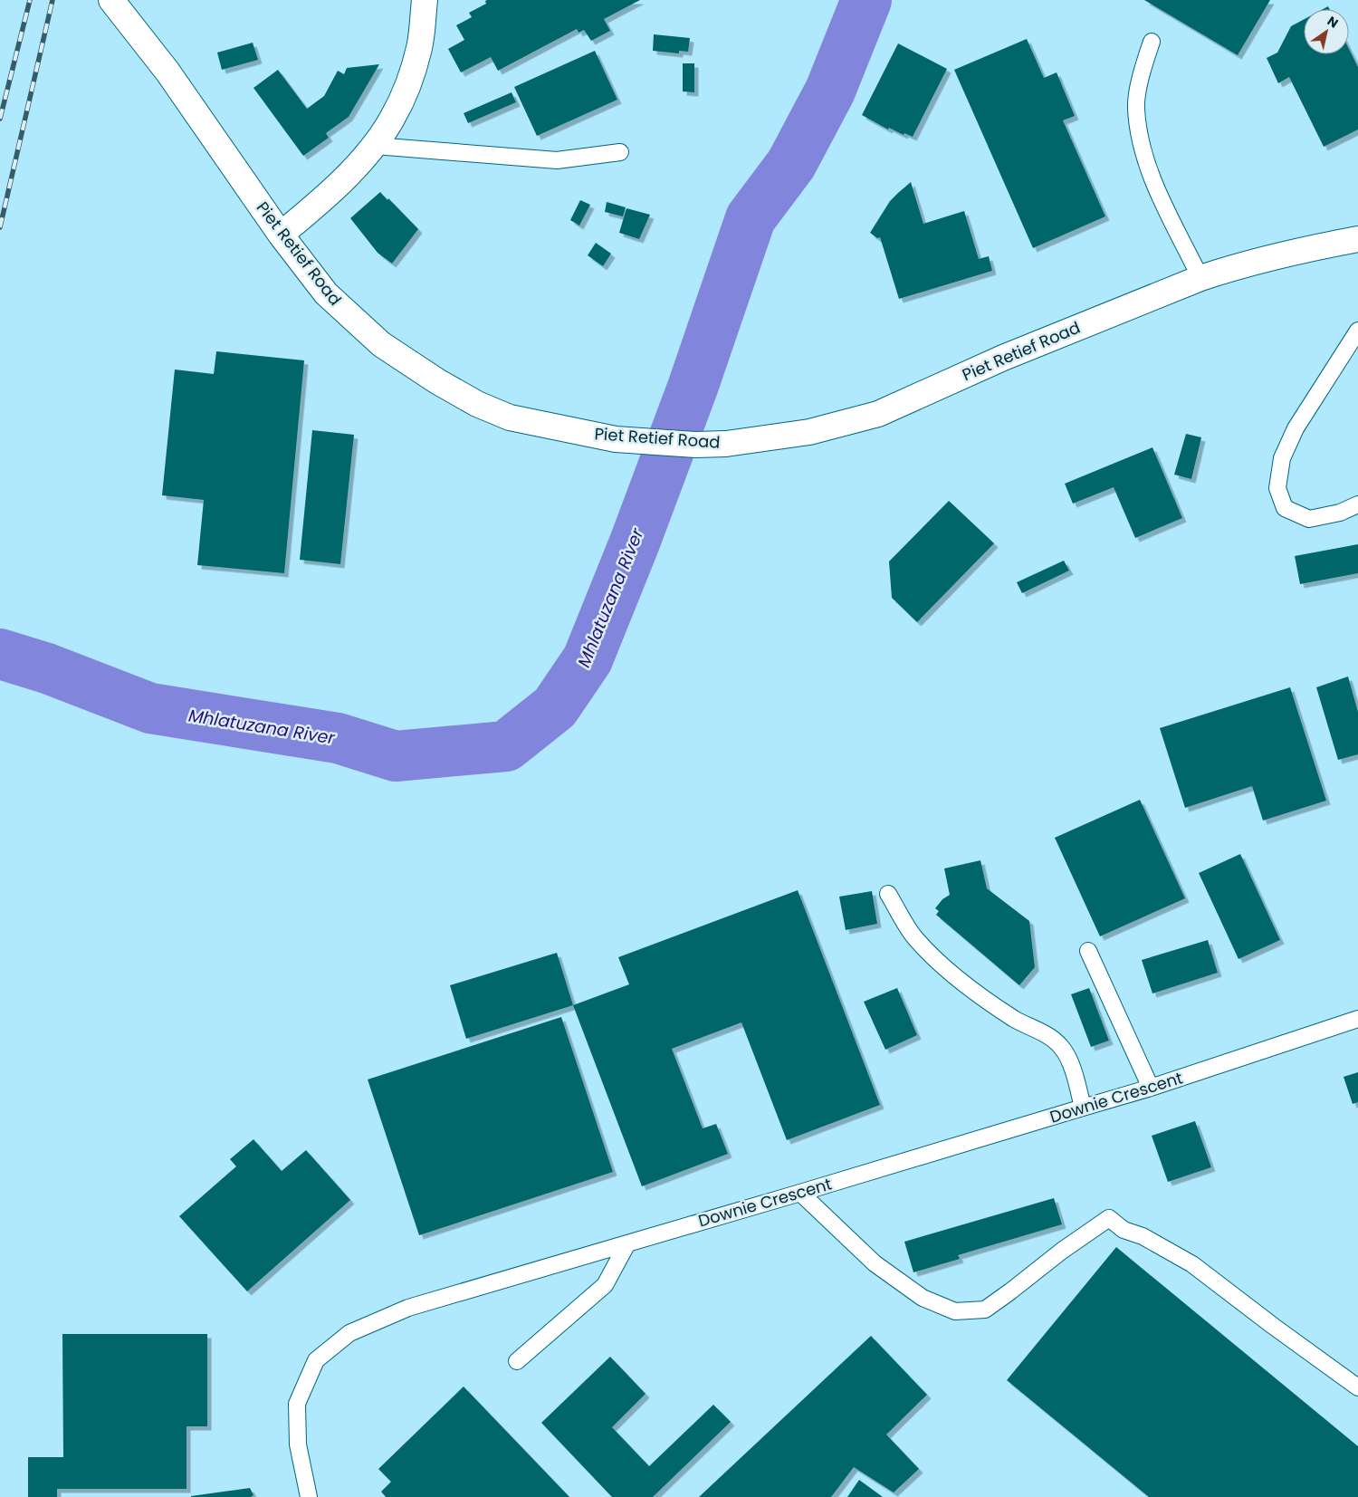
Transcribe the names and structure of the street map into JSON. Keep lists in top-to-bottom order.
{
  "streets": {
    "street": ["Piet Retief Road"],
    "lane": ["Downie Crescent"]
  },
  "water": ["Mhlatuzana River"],
  "north": "top right"
}
